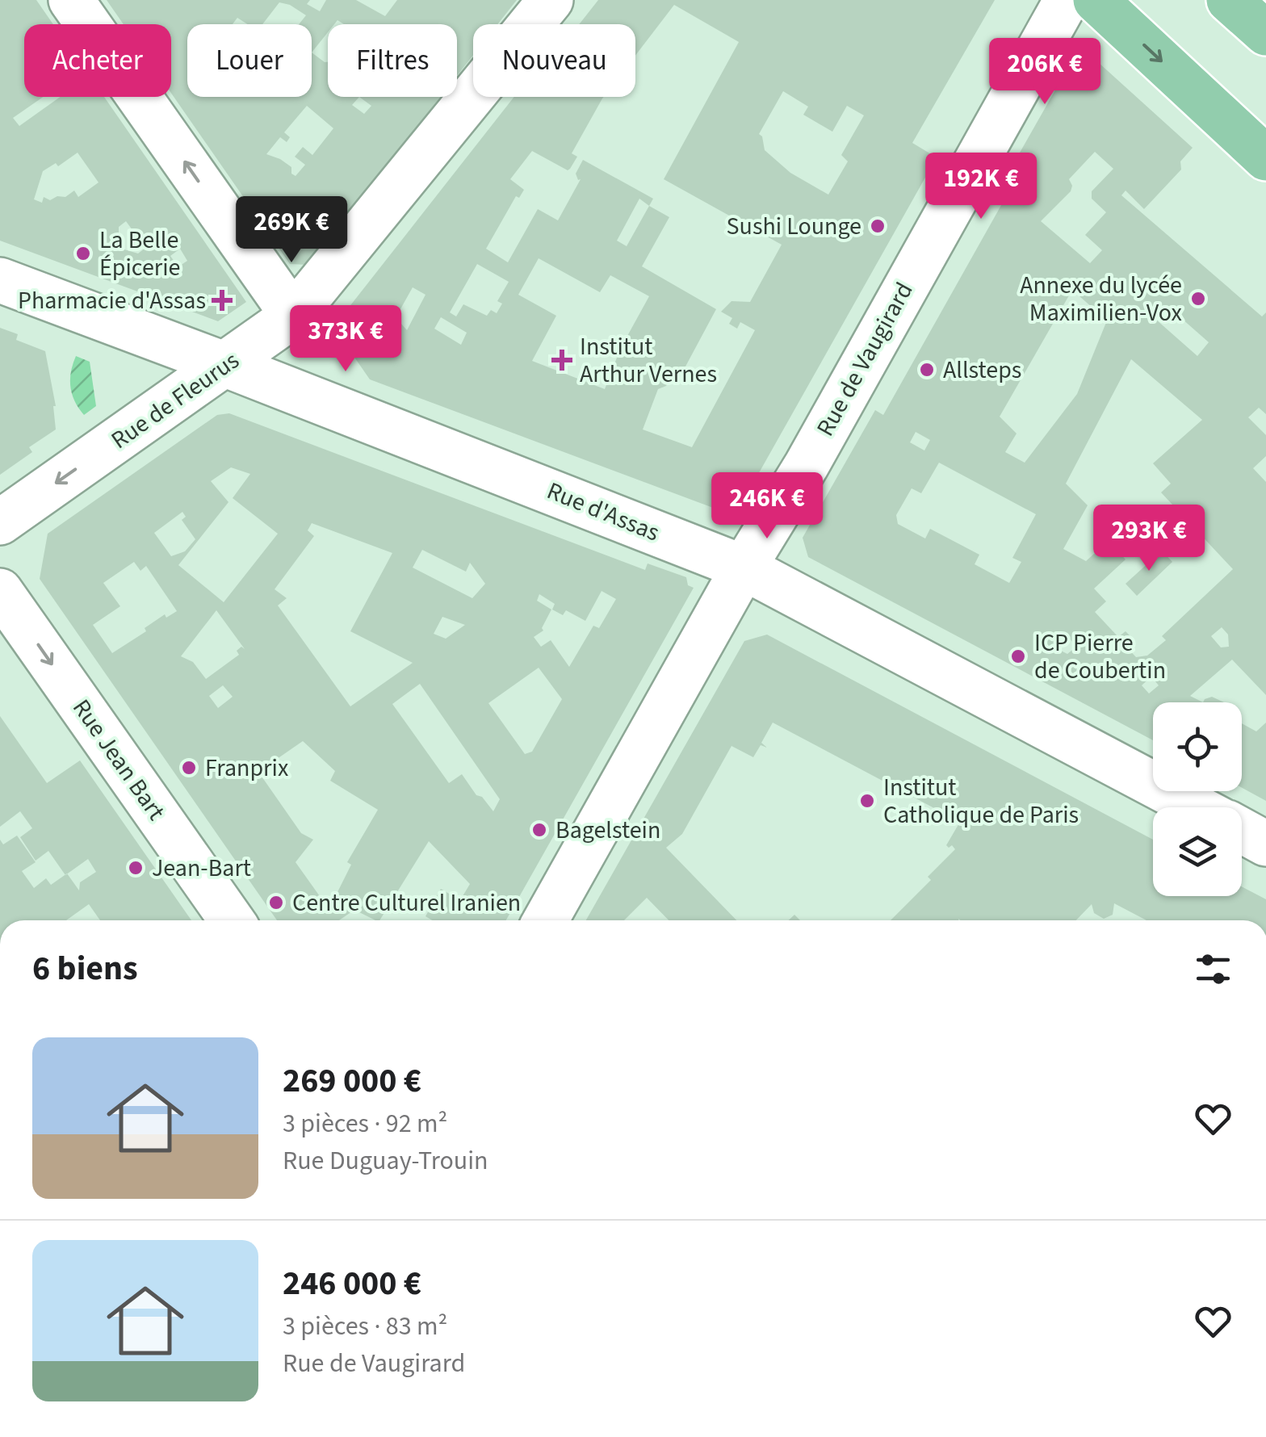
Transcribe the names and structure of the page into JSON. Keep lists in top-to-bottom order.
{
  "streets": {
    "street": [
      "Rue de Vaugirard",
      "Rue de Fleurus",
      "Rue d'Assas",
      "Rue Jean Bart"
    ]
  },
  "crossings": [
    ["Rue de Vaugirard", "Rue d'Assas"],
    ["Rue de Fleurus", "Rue d'Assas"]
  ],
  "one_way": ["Rue de Fleurus", "Rue Jean Bart"],
  "places": {
    "other": [
      "Sushi Lounge",
      "La Belle Épicerie",
      "Annexe du lycée Maximilien-Vox",
      "Allsteps",
      "ICP Pierre de Coubertin",
      "Franprix",
      "Institut Catholique de Paris",
      "Bagelstein",
      "Jean-Bart",
      "Centre Culturel Iranien"
    ],
    "health": ["Pharmacie d'Assas", "Institut Arthur Vernes"]
  },
  "page": {
    "chip": [
      "Acheter",
      "Louer",
      "Filtres",
      "Nouveau"
    ],
    "price": [
      "206K €",
      "192K €",
      "269K €",
      "373K €",
      "246K €",
      "293K €"
    ],
    "heading": "6 biens",
    "list": [
      {
        "name": "269 000 €",
        "note": "3 pièces · 92 m² · Rue Duguay-Trouin"
      },
      {
        "name": "246 000 €",
        "note": "3 pièces · 83 m² · Rue de Vaugirard"
      }
    ]
  }
}
